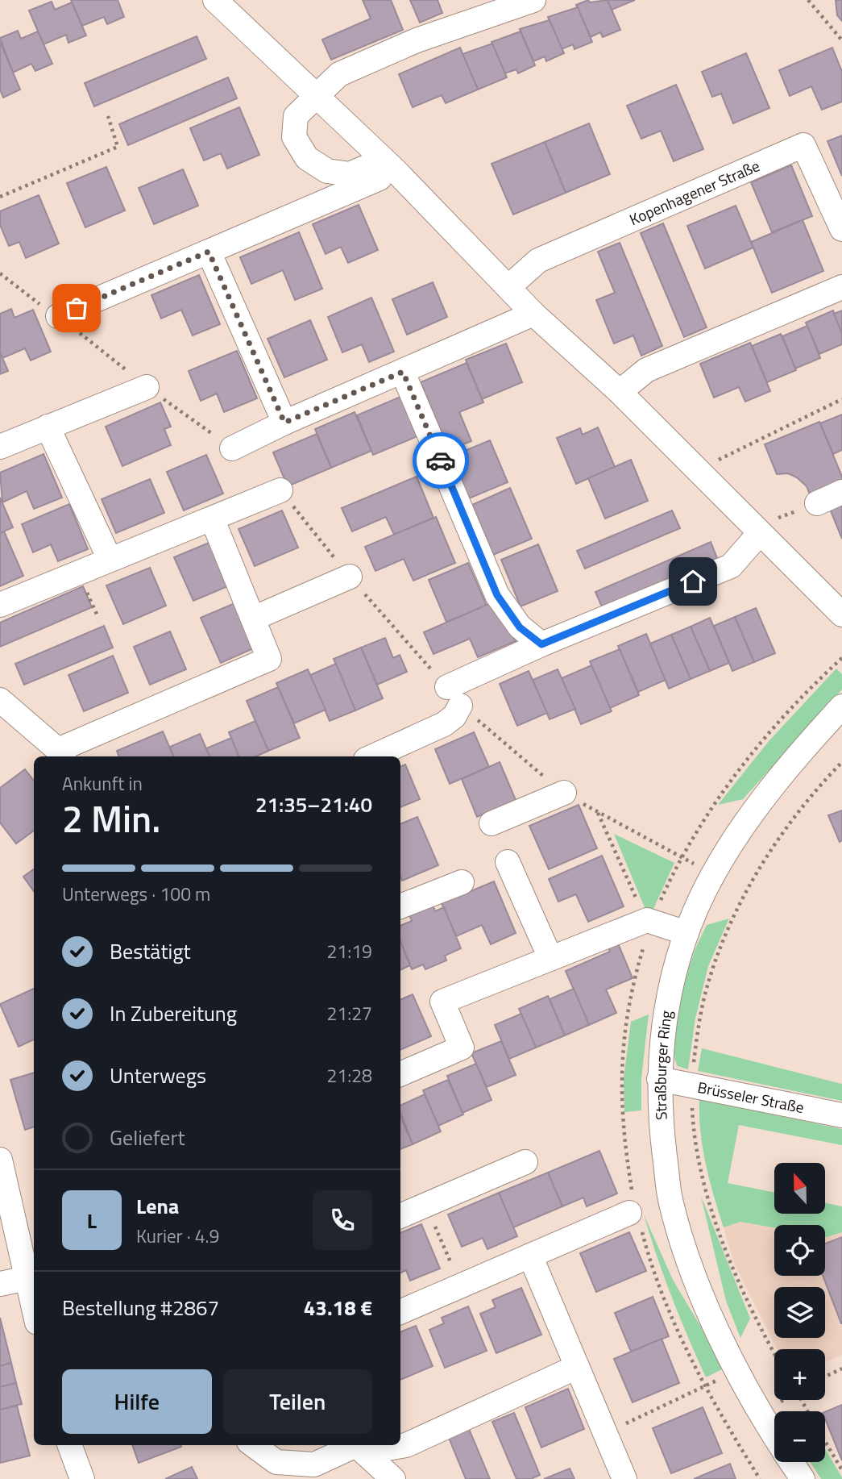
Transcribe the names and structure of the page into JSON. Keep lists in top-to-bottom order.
{
  "streets": {
    "street": ["Kopenhagener Straße", "Straßburger Ring", "Brüsseler Straße"]
  },
  "crossings": [
    ["Straßburger Ring", "Brüsseler Straße"]
  ],
  "north": "top",
  "page": {
    "heading": ["2 Min.", "Ankunft in", "21:35–21:40"],
    "panel": [
      "Lena",
      "Kurier · 4.9",
      "Bestellung #2867",
      "43.18 €"
    ],
    "bar": "Unterwegs · 100 m",
    "list": [
      ["Bestätigt", "21:19"],
      ["In Zubereitung", "21:27"],
      ["Unterwegs", "21:28"],
      "Geliefert"
    ],
    "map_buttons": ["+", "−"],
    "round": "L",
    "buttons": ["Hilfe", "Teilen"]
  }
}
